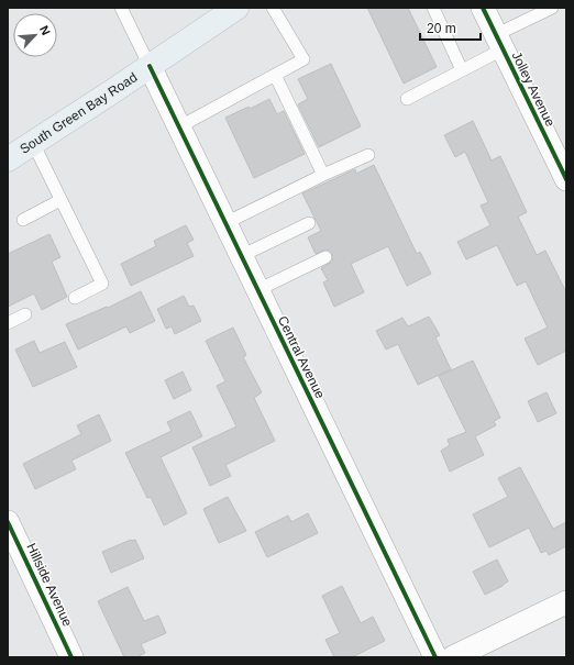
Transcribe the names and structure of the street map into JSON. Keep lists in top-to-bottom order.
{
  "streets": {
    "main road": ["South Green Bay Road"],
    "street": ["Jolley Avenue", "Central Avenue", "Hillside Avenue"]
  },
  "crossings": [
    ["South Green Bay Road", "Central Avenue"]
  ],
  "scale_bar": "20 m",
  "north": "top right"
}
